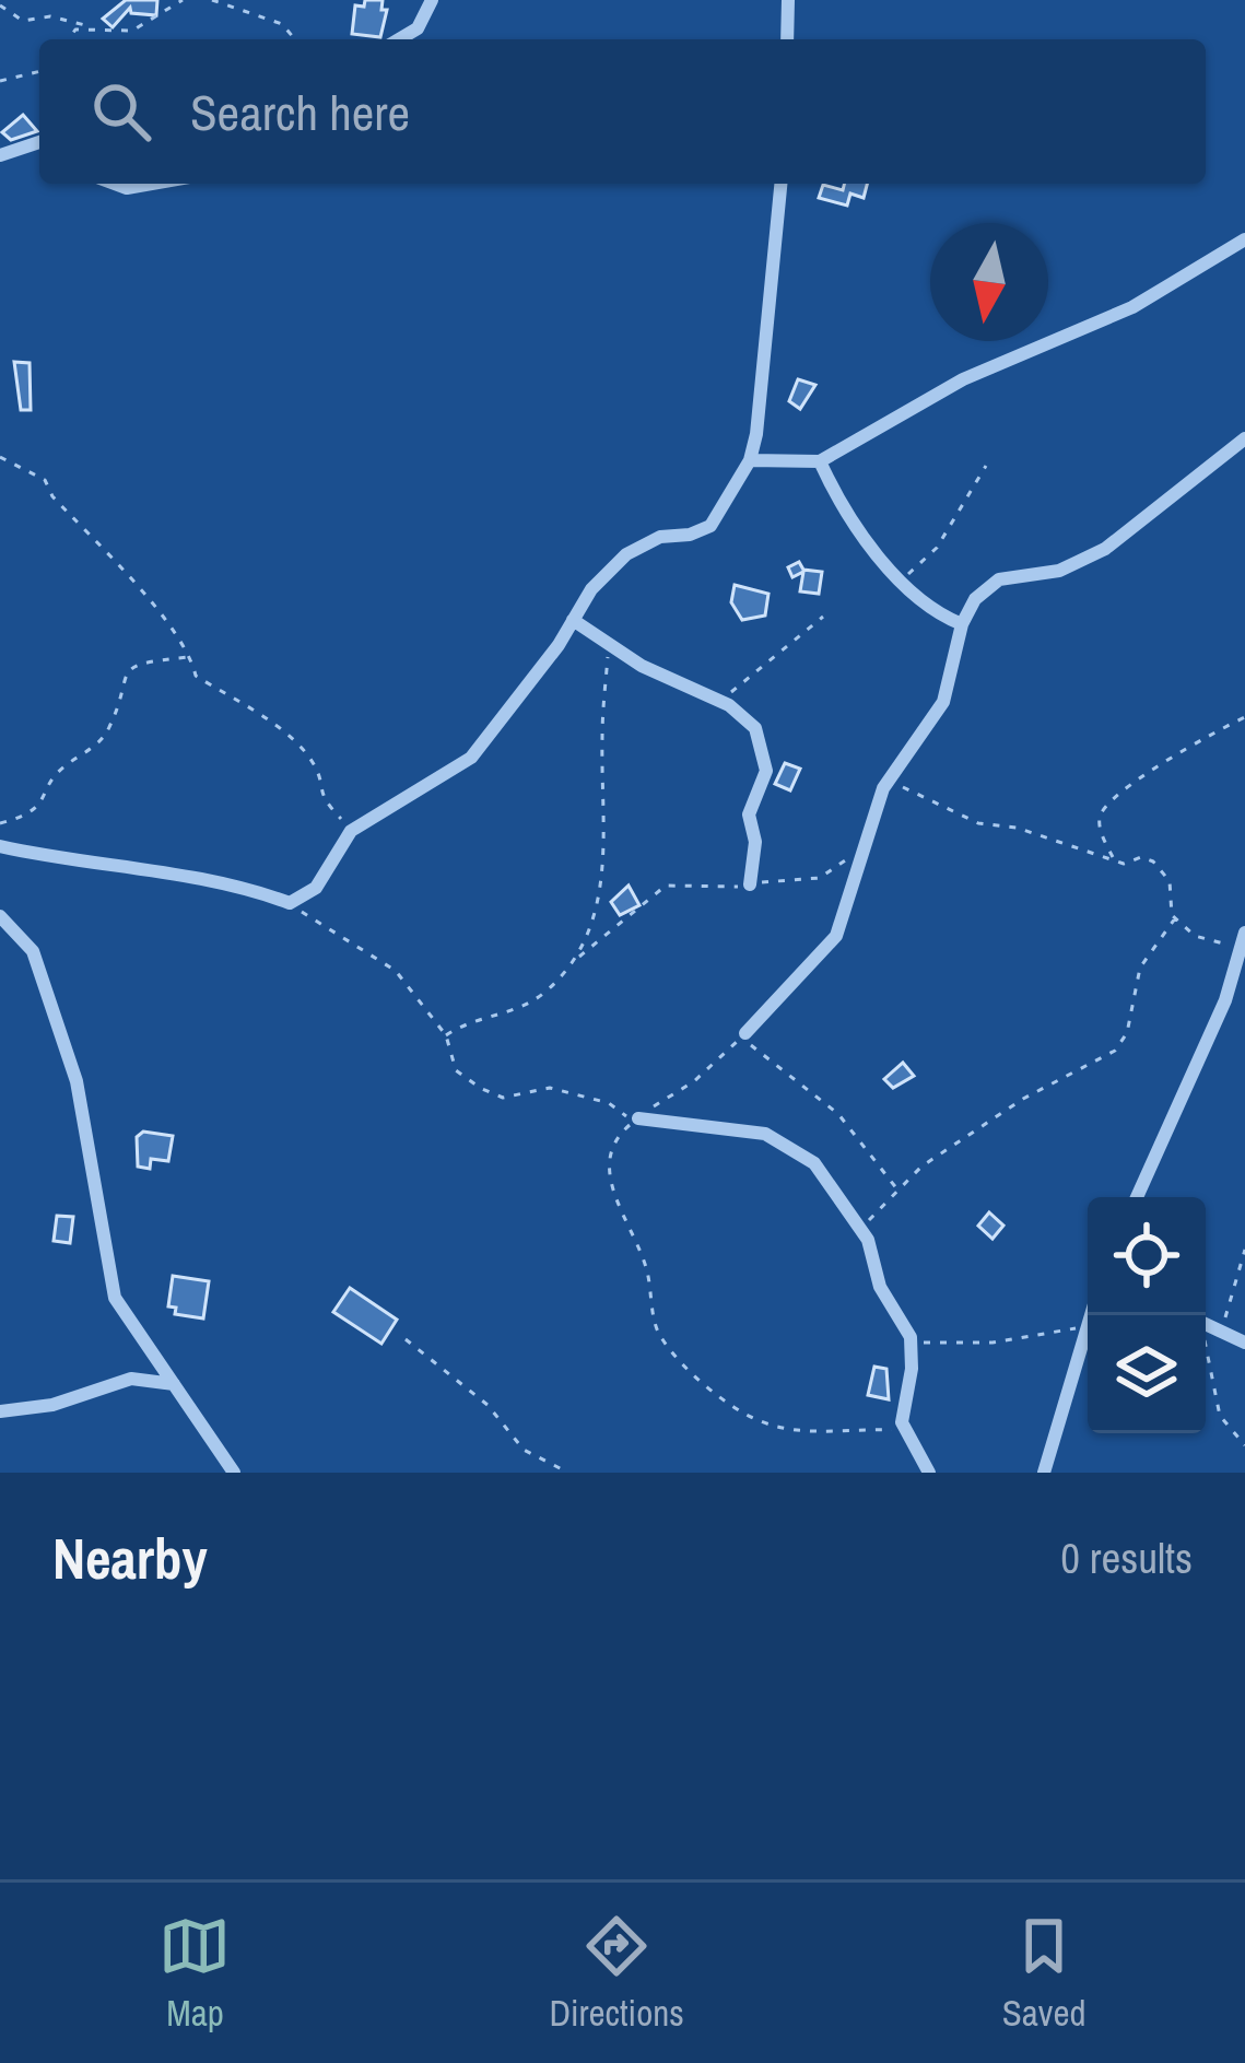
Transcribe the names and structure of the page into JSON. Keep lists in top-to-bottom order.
{
  "north": "bottom",
  "page": {
    "search": "Search here",
    "heading": ["Nearby", "0 results"],
    "nav": ["Map", "Directions", "Saved"]
  }
}
